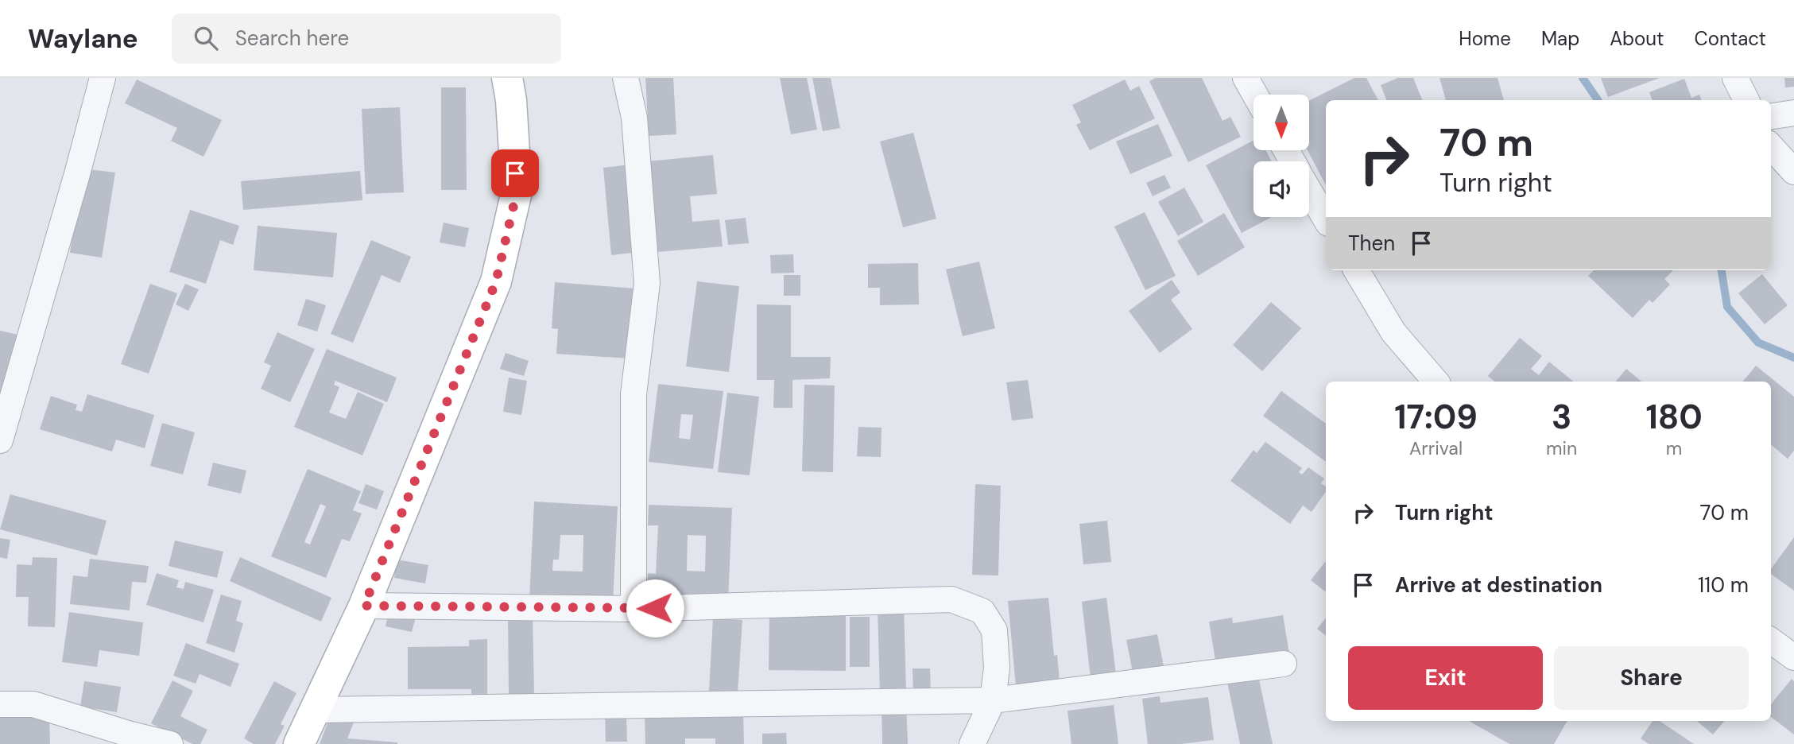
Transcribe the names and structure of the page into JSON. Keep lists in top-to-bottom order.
{
  "north": "bottom",
  "page": {
    "header": "Waylane",
    "search": "Search here",
    "nav": [
      "Home",
      "Map",
      "About",
      "Contact"
    ],
    "turn": ["70 m", "Turn right"],
    "then": "Then",
    "eta": [
      "17:09",
      "Arrival",
      "3",
      "min",
      "180",
      "m"
    ],
    "list": [
      {
        "name": "Turn right",
        "value": "70 m"
      },
      {
        "name": "Arrive at destination",
        "value": "110 m"
      }
    ],
    "buttons": ["Exit", "Share"]
  }
}
